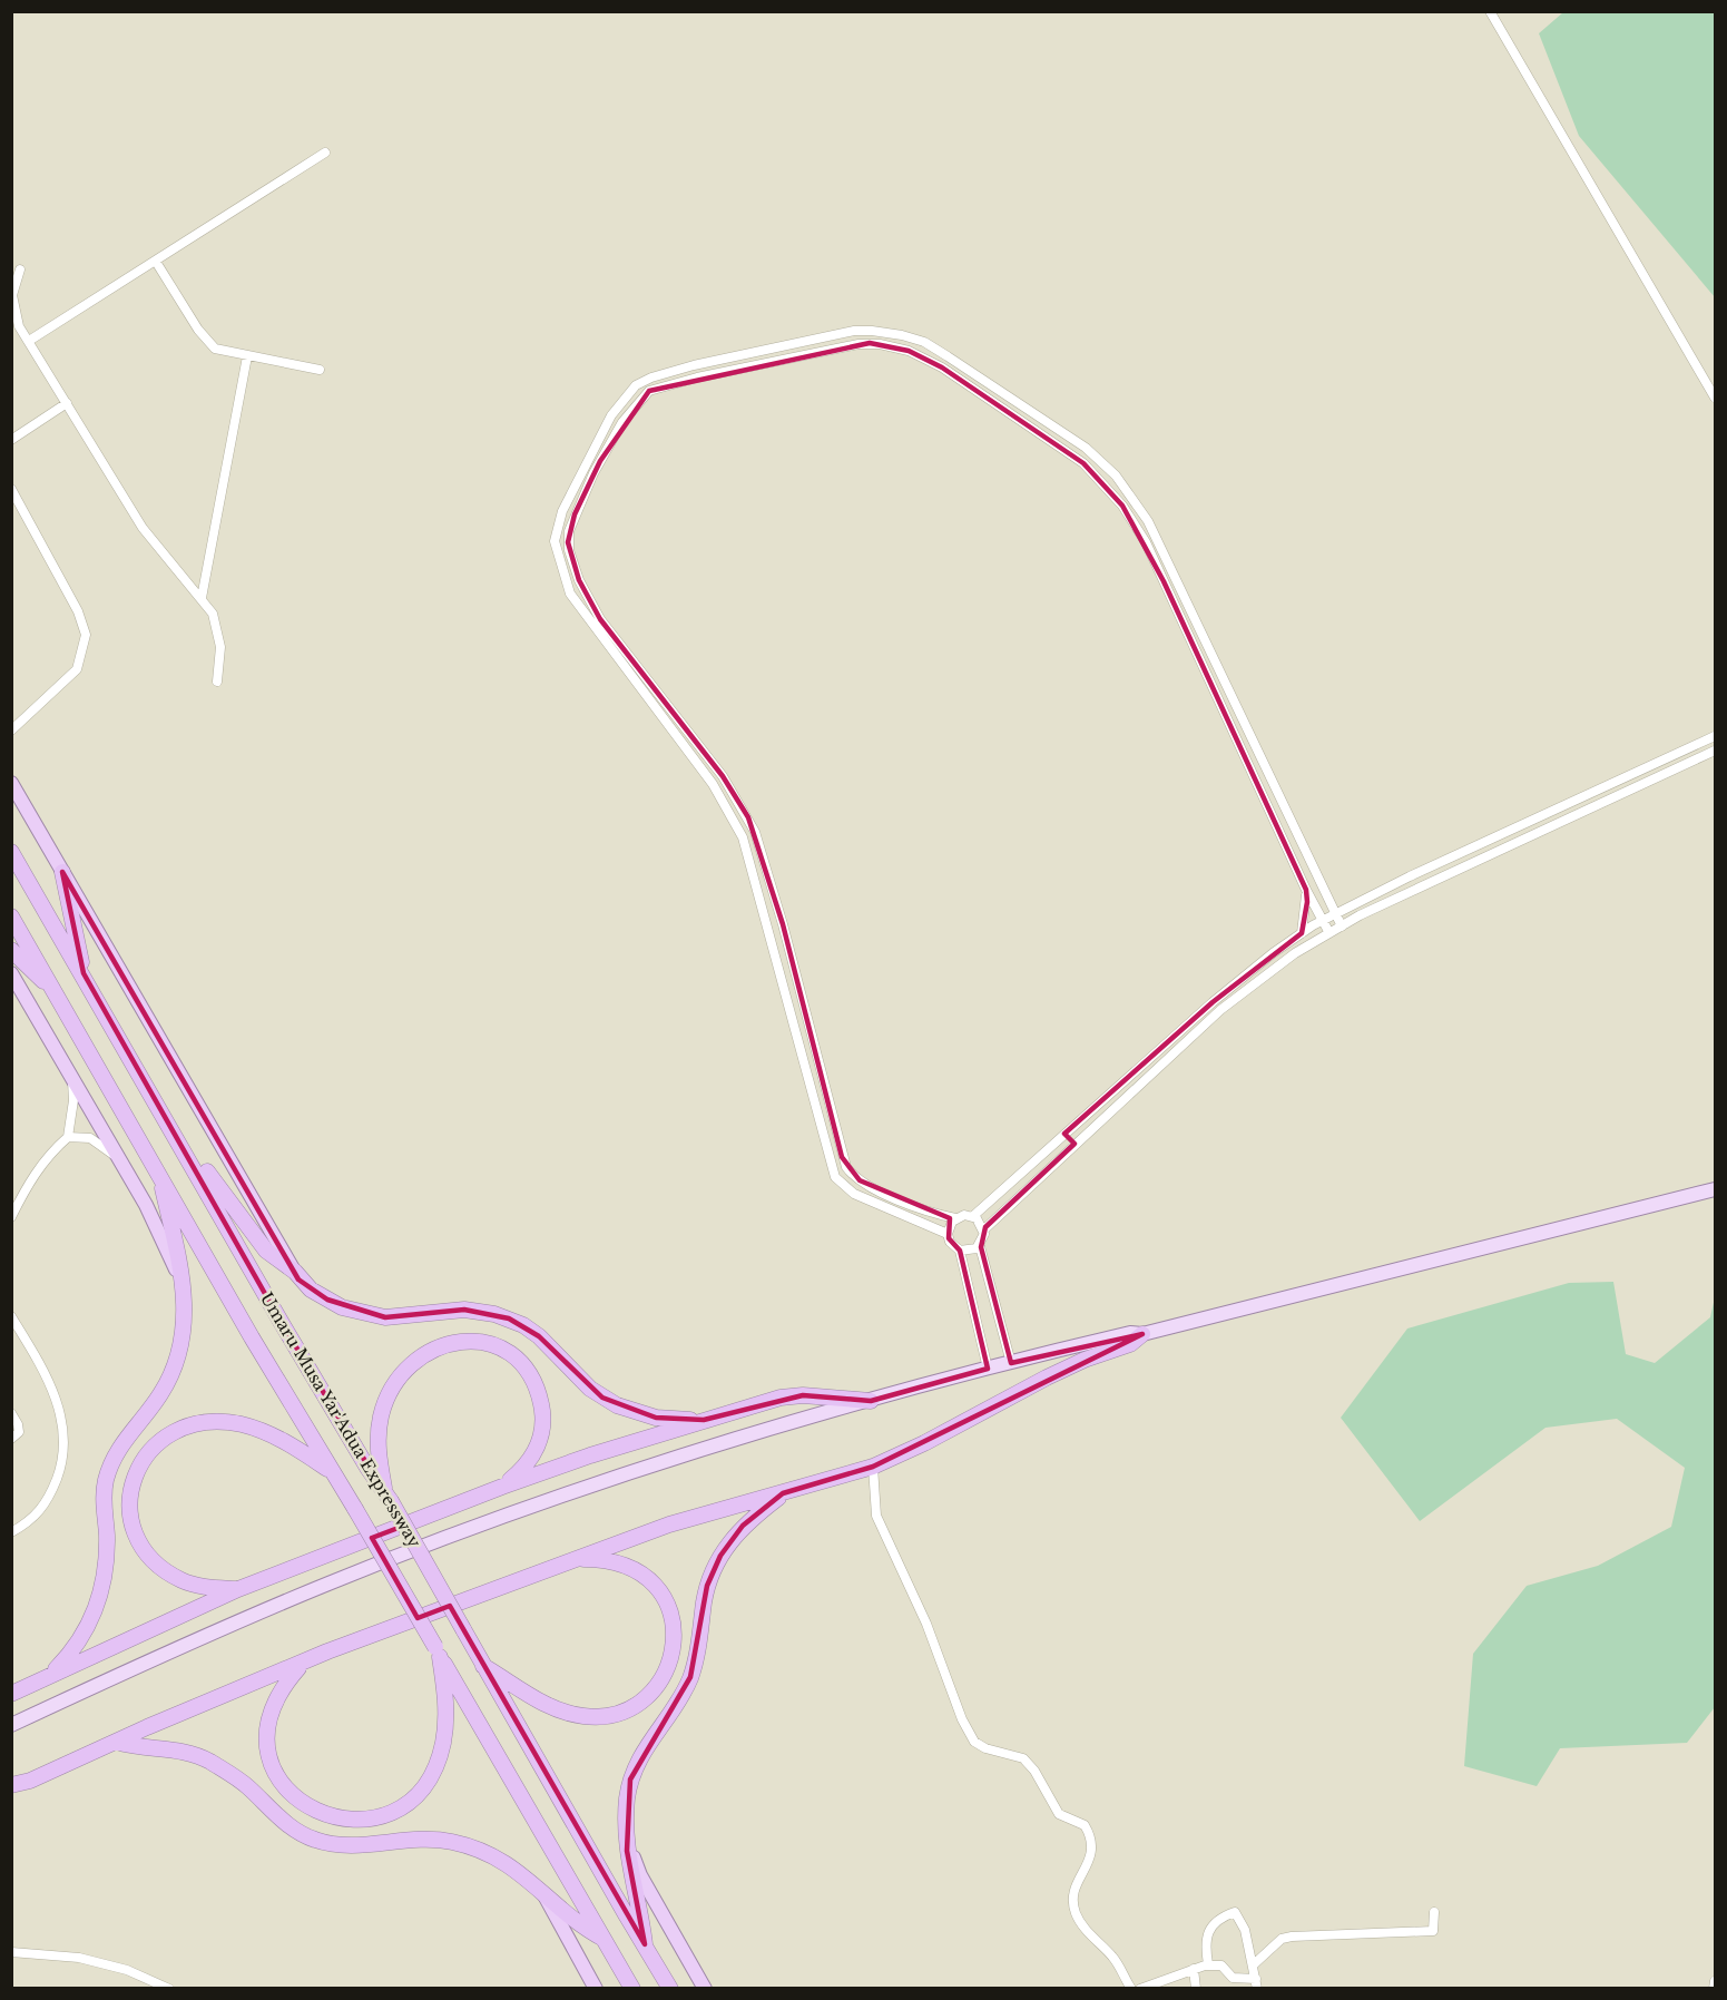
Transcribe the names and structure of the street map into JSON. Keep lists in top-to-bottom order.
{
  "streets": {
    "highway": ["Umaru Musa Yar'Adua Expressway"]
  }
}
